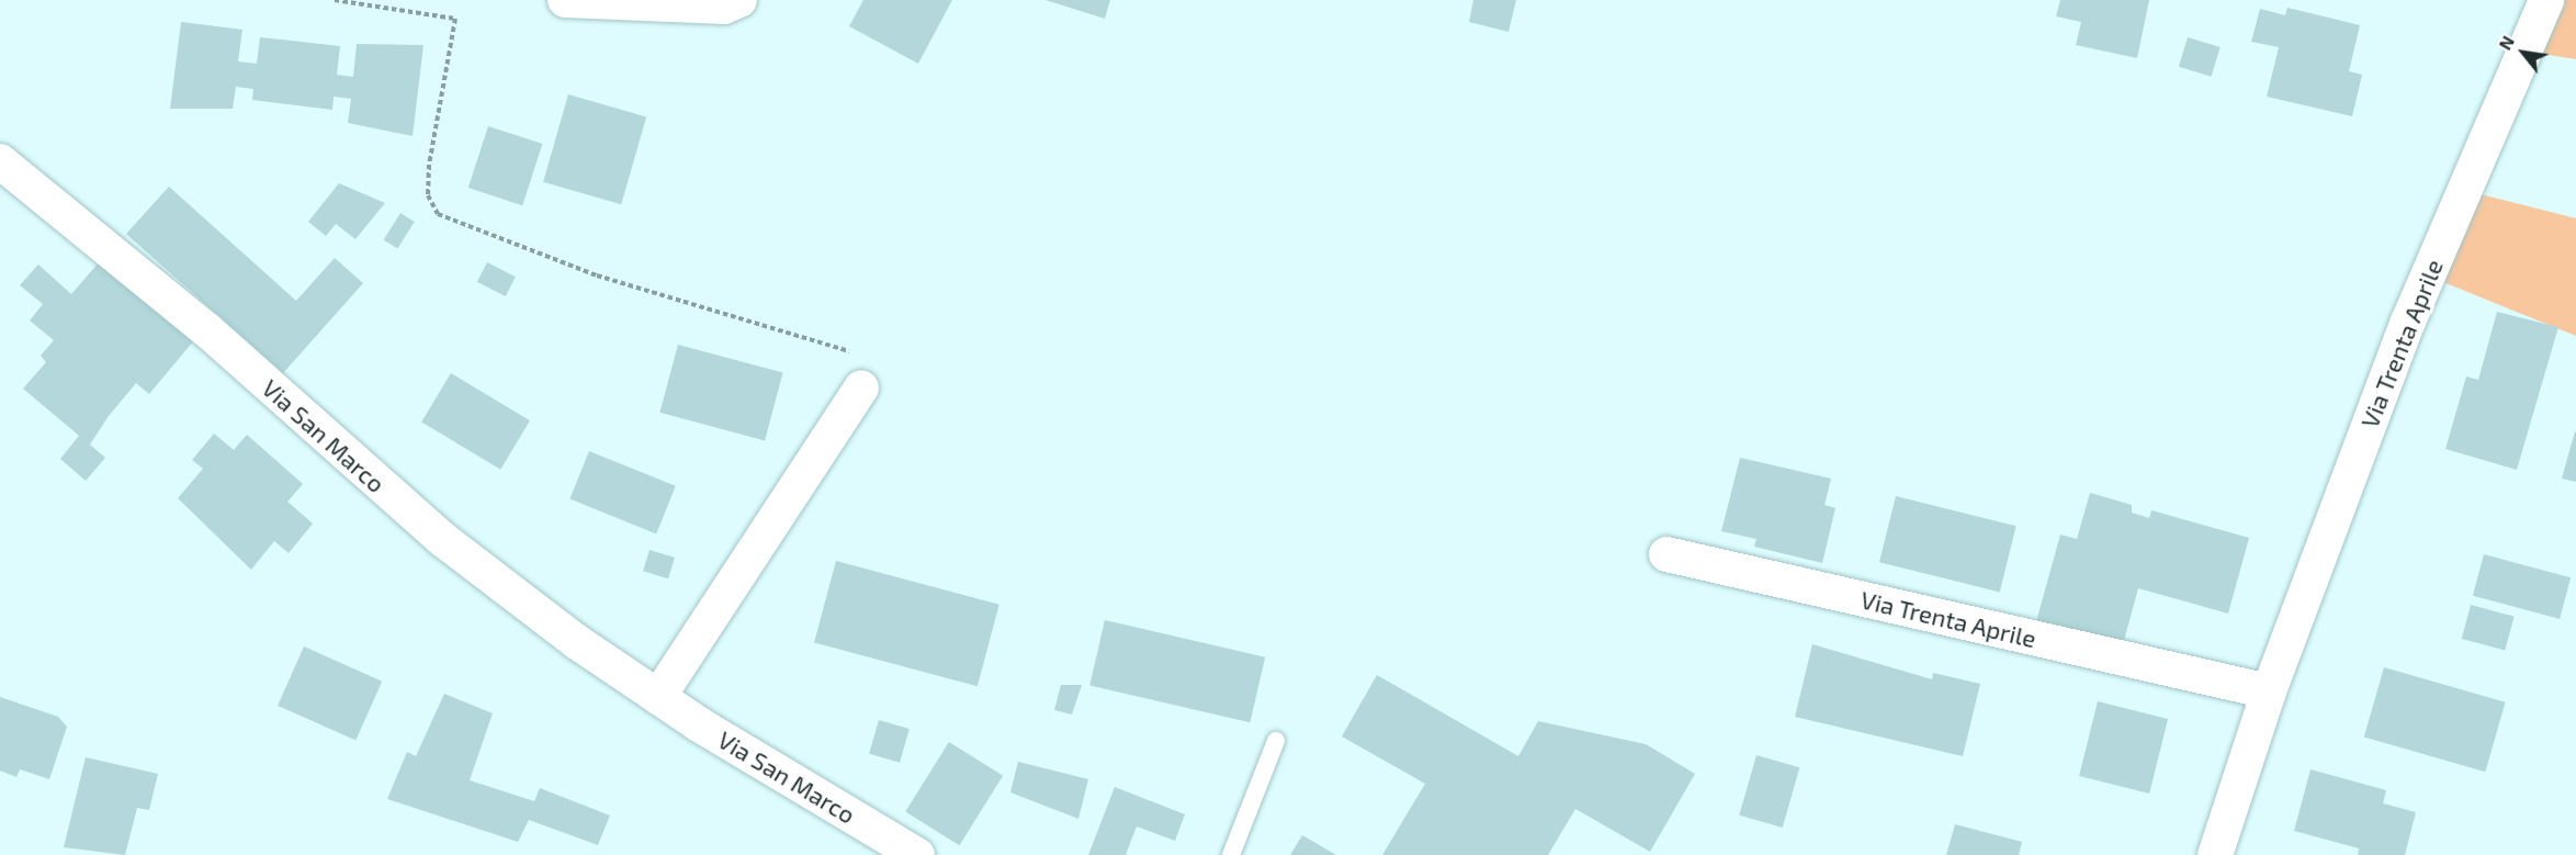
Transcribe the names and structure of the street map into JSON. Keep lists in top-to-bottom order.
{
  "streets": {
    "street": ["Via Trenta Aprile", "Via San Marco"]
  },
  "north": "top left"
}
